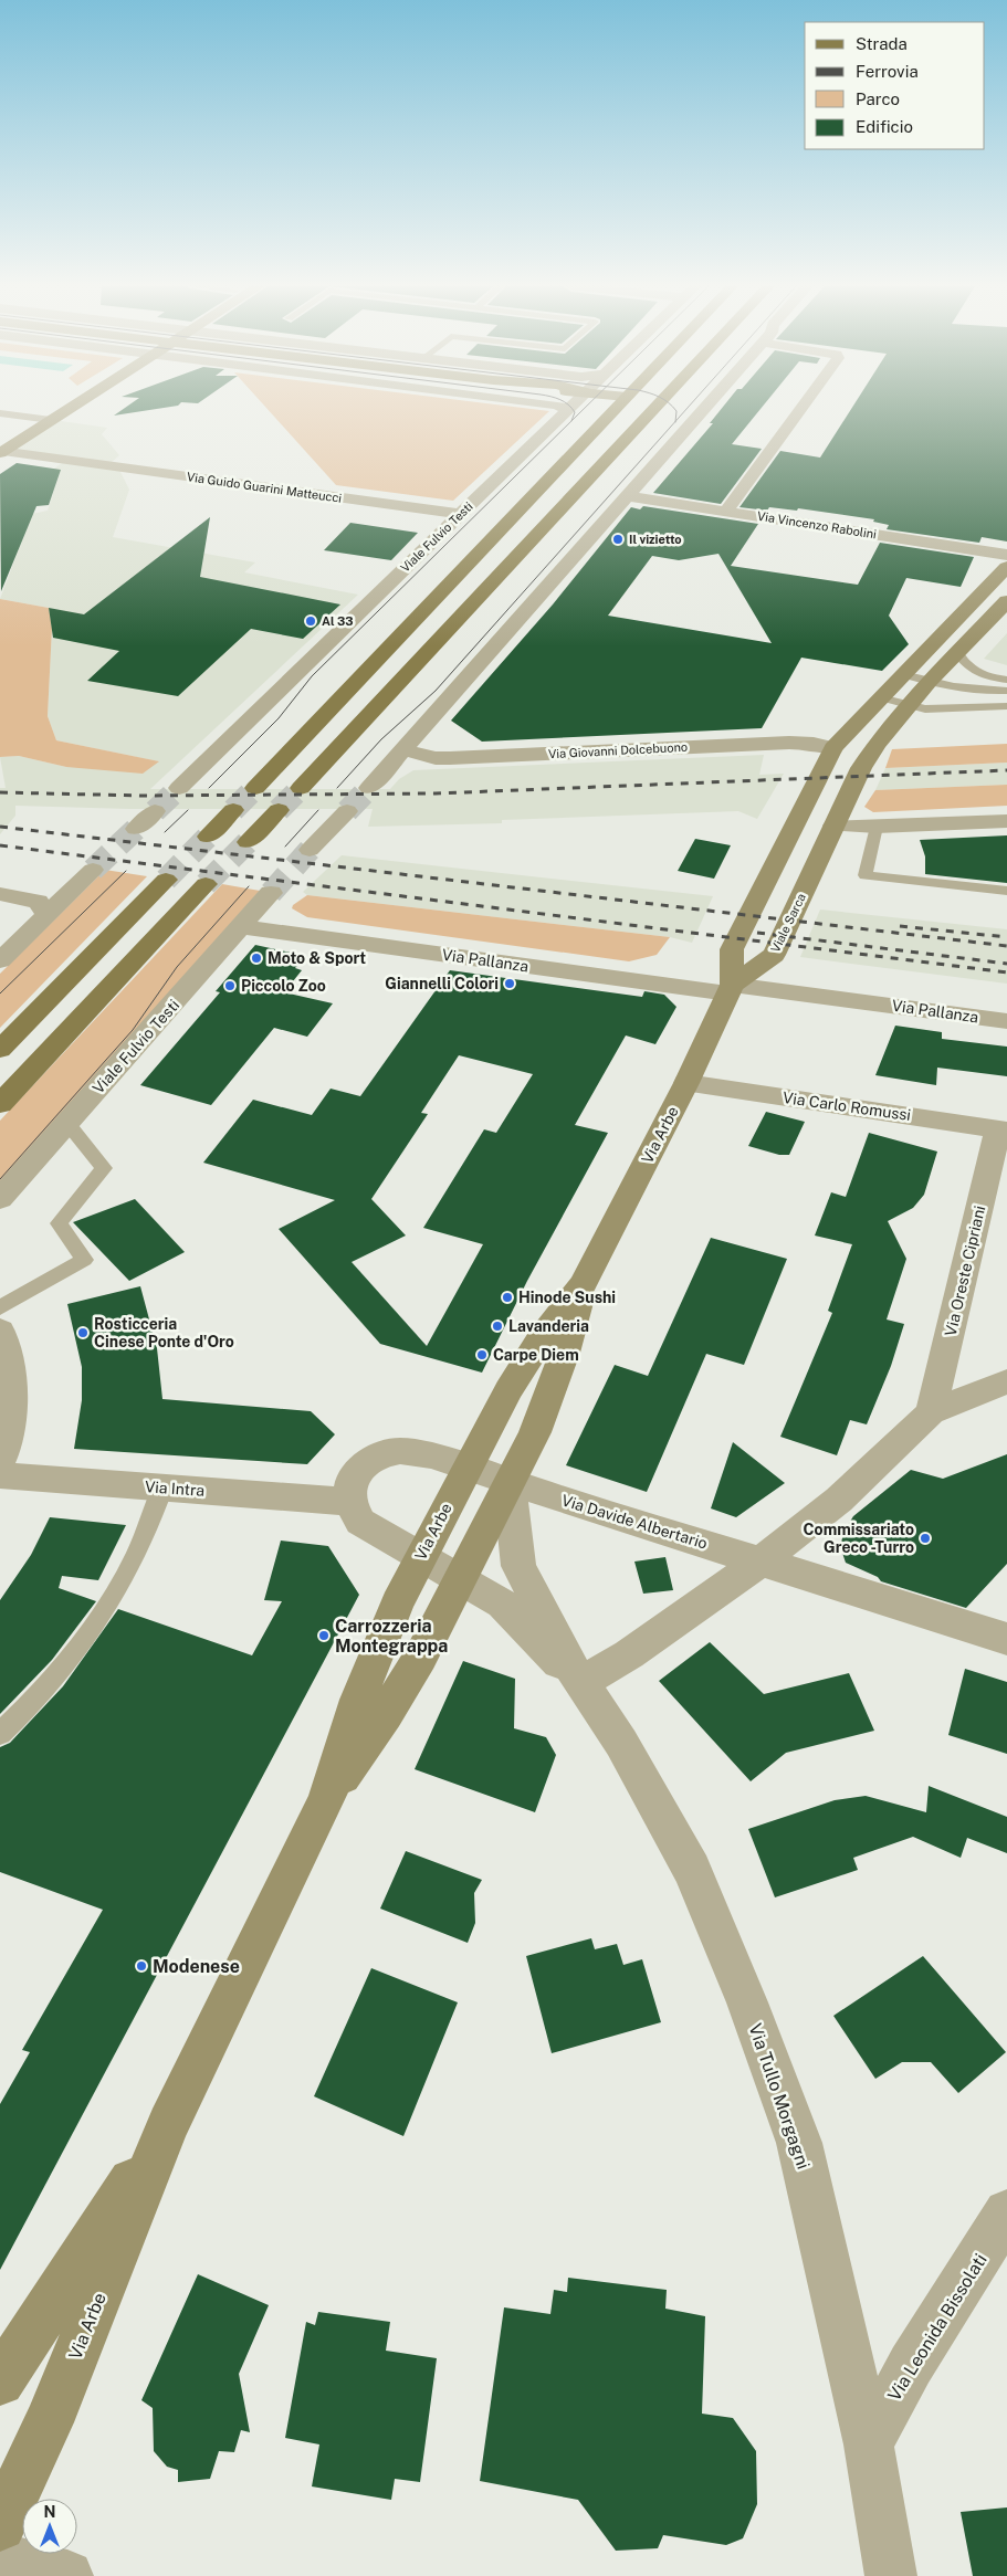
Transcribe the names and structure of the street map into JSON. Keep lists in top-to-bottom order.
{
  "streets": {
    "street": [
      "Via Guido Guarini Matteucci",
      "Via Vincenzo Rabolini",
      "Viale Fulvio Testi",
      "Via Giovanni Dolcebuono",
      "Viale Sarca",
      "Via Pallanza",
      "Via Carlo Romussi",
      "Via Arbe",
      "Via Oreste Cipriani",
      "Via Intra",
      "Via Davide Albertario",
      "Via Tullo Morgagni",
      "Via Leonida Bissolati"
    ]
  },
  "crossings": [
    ["Via Guido Guarini Matteucci", "Viale Fulvio Testi"],
    ["Viale Fulvio Testi", "Via Pallanza"],
    ["Viale Sarca", "Via Pallanza"],
    ["Viale Sarca", "Via Arbe"],
    ["Via Pallanza", "Via Arbe"],
    ["Via Carlo Romussi", "Via Arbe"],
    ["Via Carlo Romussi", "Via Oreste Cipriani"],
    ["Via Arbe", "Via Davide Albertario"],
    ["Via Arbe", "Via Tullo Morgagni"],
    ["Via Intra", "Via Davide Albertario"],
    ["Via Intra", "Via Tullo Morgagni"],
    ["Via Davide Albertario", "Via Tullo Morgagni"],
    ["Via Tullo Morgagni", "Via Leonida Bissolati"]
  ],
  "places": [
    "Il vizietto",
    "Al 33",
    "Moto & Sport",
    "Giannelli Colori",
    "Piccolo Zoo",
    "Hinode Sushi",
    "Lavanderia",
    "Rosticceria Cinese Ponte d'Oro",
    "Carpe Diem",
    "Commissariato Greco -Turro",
    "Carrozzeria Montegrappa",
    "Modenese"
  ],
  "legend": [
    "Strada",
    "Ferrovia",
    "Parco",
    "Edificio"
  ],
  "north": "top"
}
